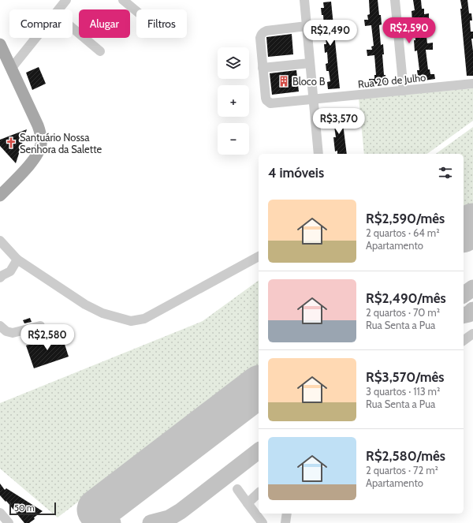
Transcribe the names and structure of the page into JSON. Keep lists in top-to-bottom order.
{
  "streets": {
    "street": ["Rua 20 de Julho"]
  },
  "places": {
    "building": ["Bloco B"],
    "church": ["Santuário Nossa Senhora da Salette"]
  },
  "scale_bar": "50 m",
  "page": {
    "chip": ["Comprar", "Alugar", "Filtros"],
    "price": [
      "R$2,590",
      "R$2,490",
      "R$3,570",
      "R$2,580"
    ],
    "map_buttons": ["+", "−"],
    "heading": "4 imóveis",
    "list": [
      {
        "name": "R$2,590/mês",
        "note": "2 quartos · 64 m² · Apartamento"
      },
      {
        "name": "R$2,490/mês",
        "note": "2 quartos · 70 m² · Rua Senta a Pua"
      },
      {
        "name": "R$3,570/mês",
        "note": "3 quartos · 113 m² · Rua Senta a Pua"
      },
      {
        "name": "R$2,580/mês",
        "note": "2 quartos · 72 m² · Apartamento"
      }
    ],
    "scale": "50 m"
  }
}
